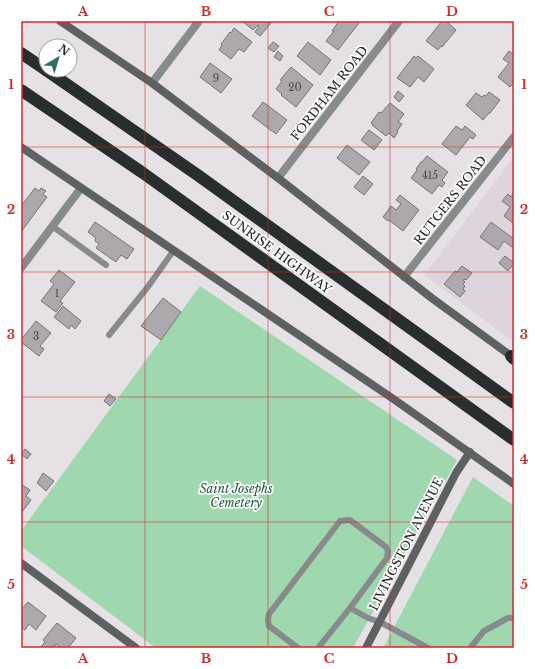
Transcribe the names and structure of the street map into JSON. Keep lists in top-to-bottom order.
{
  "streets": {
    "highway": ["SUNRISE HIGHWAY"],
    "main road": ["LIVINGSTON AVENUE"],
    "street": ["FORDHAM ROAD", "RUTGERS ROAD"]
  },
  "parks": ["Saint Josephs Cemetery"],
  "house_numbers": [
    "9",
    "20",
    "415",
    "1",
    "3"
  ],
  "north": "top right",
  "grid": {
    "columns": [
      "A",
      "B",
      "C",
      "D"
    ],
    "rows": [
      "1",
      "2",
      "3",
      "4",
      "5"
    ]
  }
}
